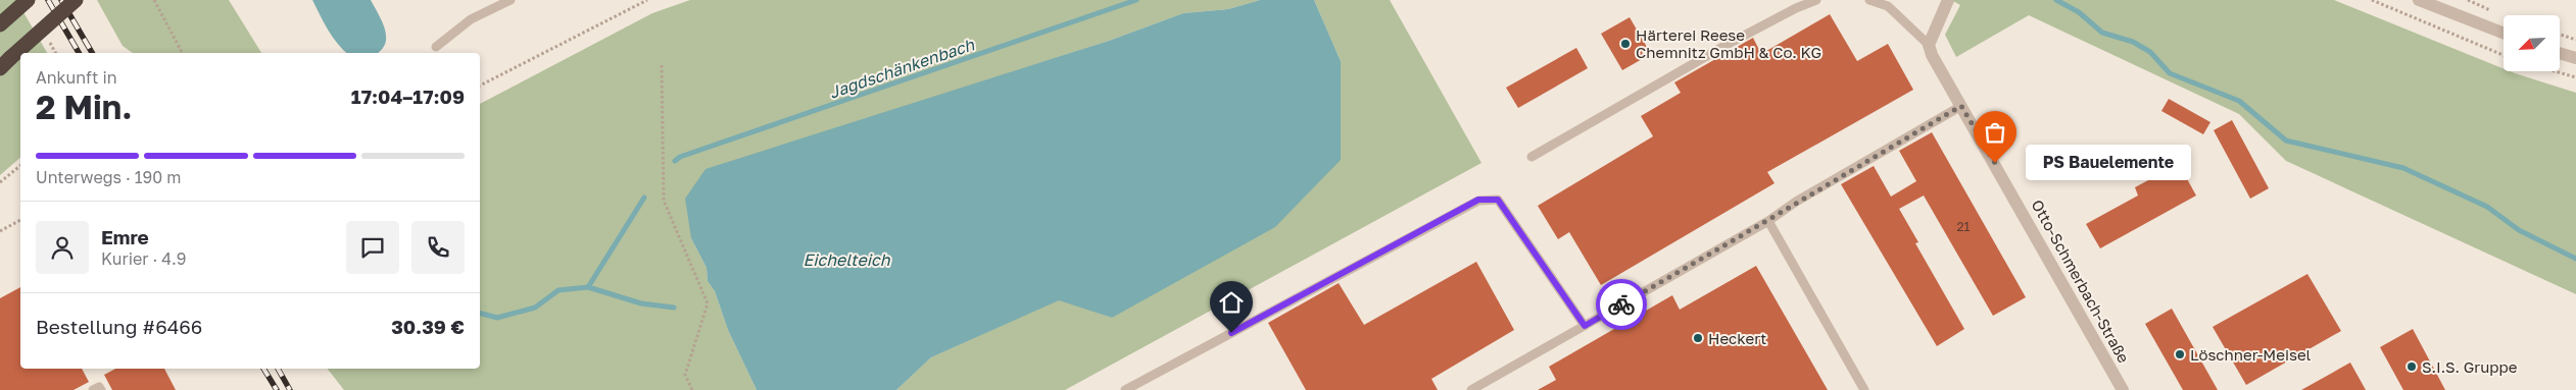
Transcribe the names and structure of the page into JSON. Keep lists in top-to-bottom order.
{
  "streets": {
    "street": ["Otto-Schmerbach-Straße"]
  },
  "water": ["Jagdschänkenbach", "Eichelteich"],
  "places": [
    "Härterei Reese Chemnitz GmbH & Co. KG",
    "PS Bauelemente",
    "Heckert",
    "Löschner-Meisel",
    "S.I.S. Gruppe"
  ],
  "house_numbers": ["21"],
  "north": "bottom left",
  "page": {
    "heading": ["2 Min.", "Ankunft in", "17:04–17:09"],
    "panel": [
      "Emre",
      "Kurier · 4.9",
      "Bestellung #6466",
      "30.39 €"
    ],
    "bar": "Unterwegs · 190 m",
    "bubble": "PS Bauelemente"
  }
}
